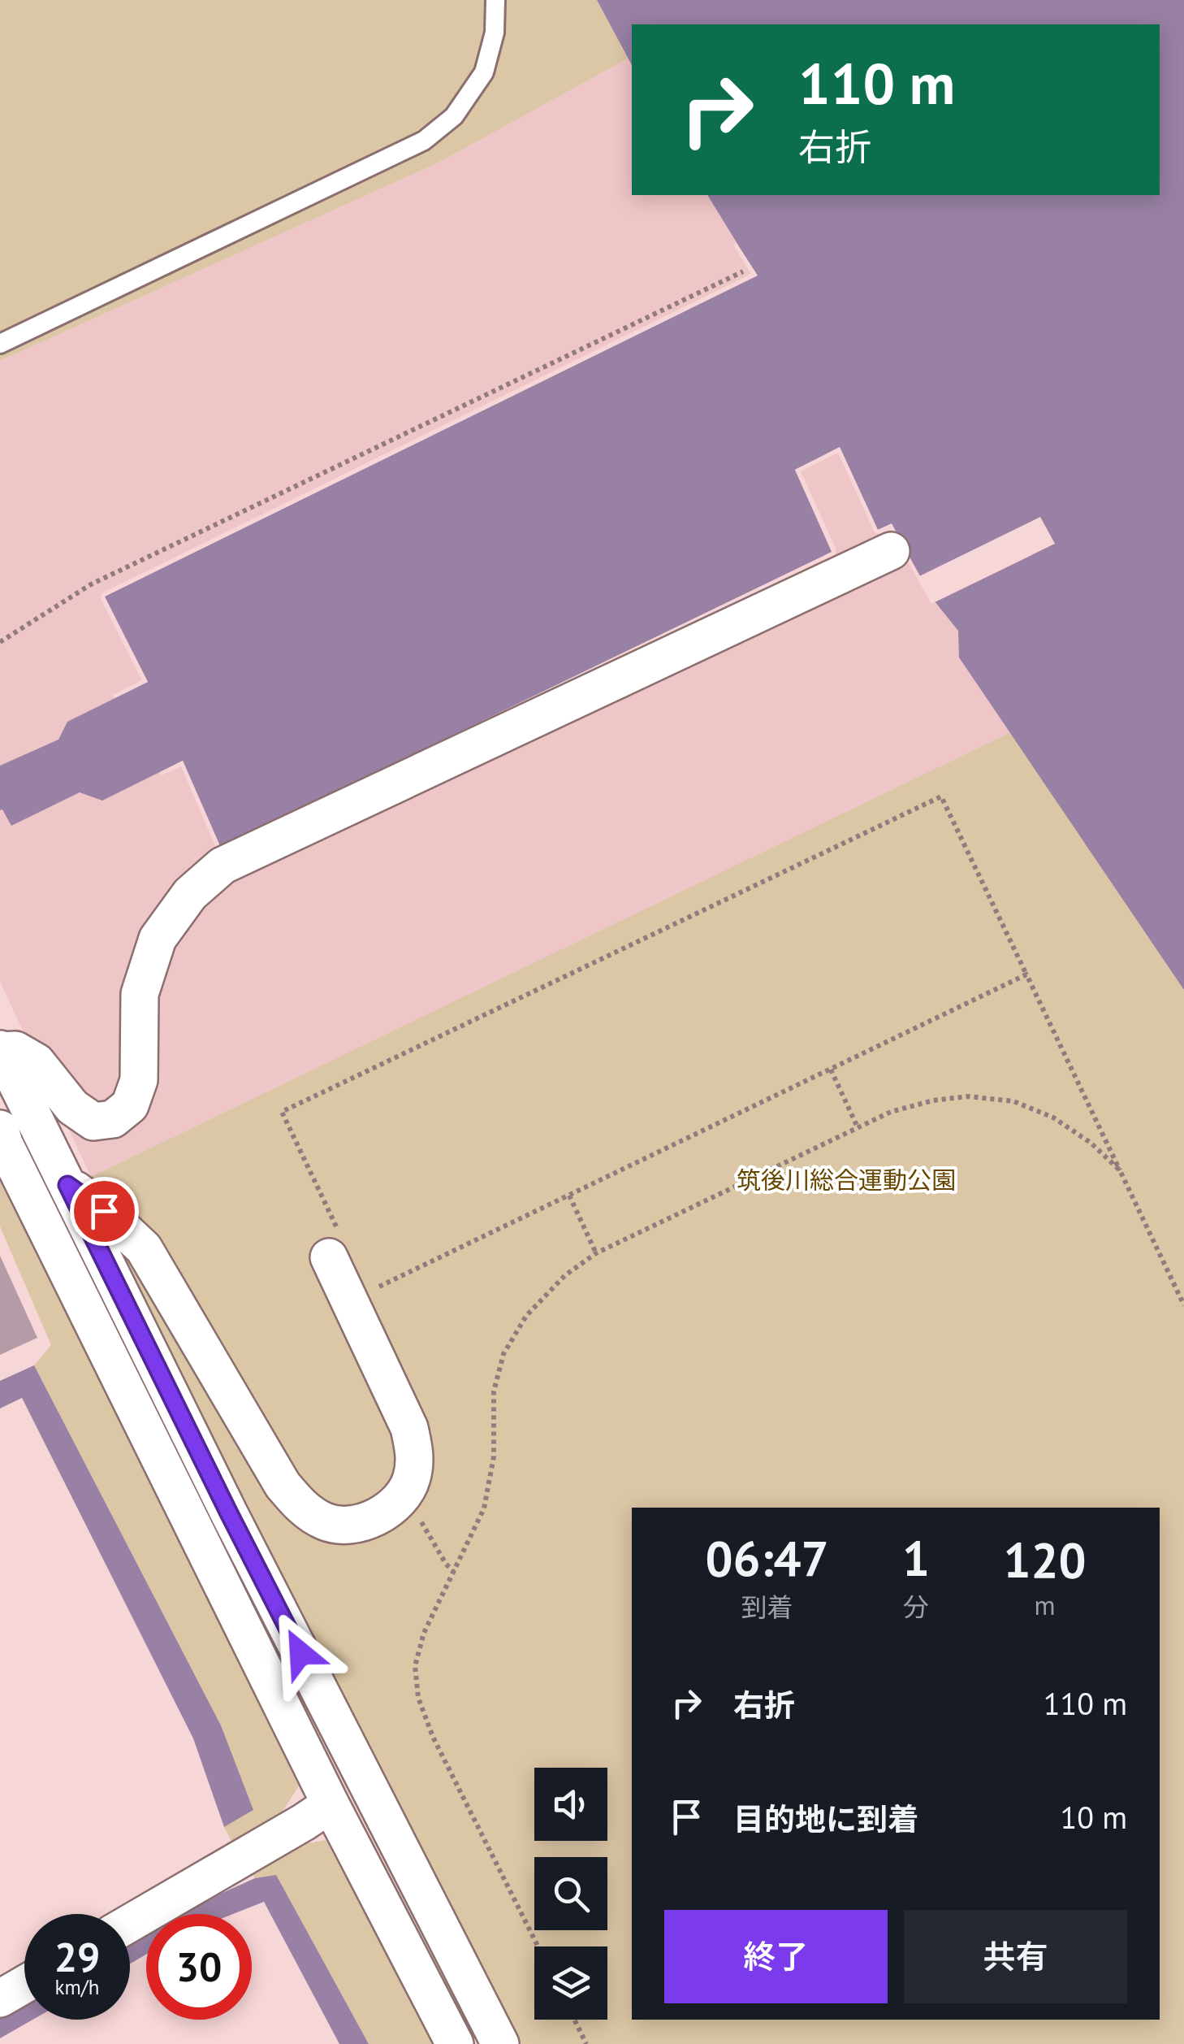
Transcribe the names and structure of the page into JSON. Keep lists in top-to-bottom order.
{
  "parks": ["筑後川総合運動公園"],
  "page": {
    "turn": ["110 m", "右折"],
    "eta": [
      "06:47",
      "到着",
      "1",
      "分",
      "120",
      "m"
    ],
    "list": [
      {
        "name": "右折",
        "value": "110 m"
      },
      {
        "name": "目的地に到着",
        "value": "10 m"
      }
    ],
    "buttons": ["終了", "共有"],
    "speed": "29 km/h",
    "limit": "30"
  }
}
